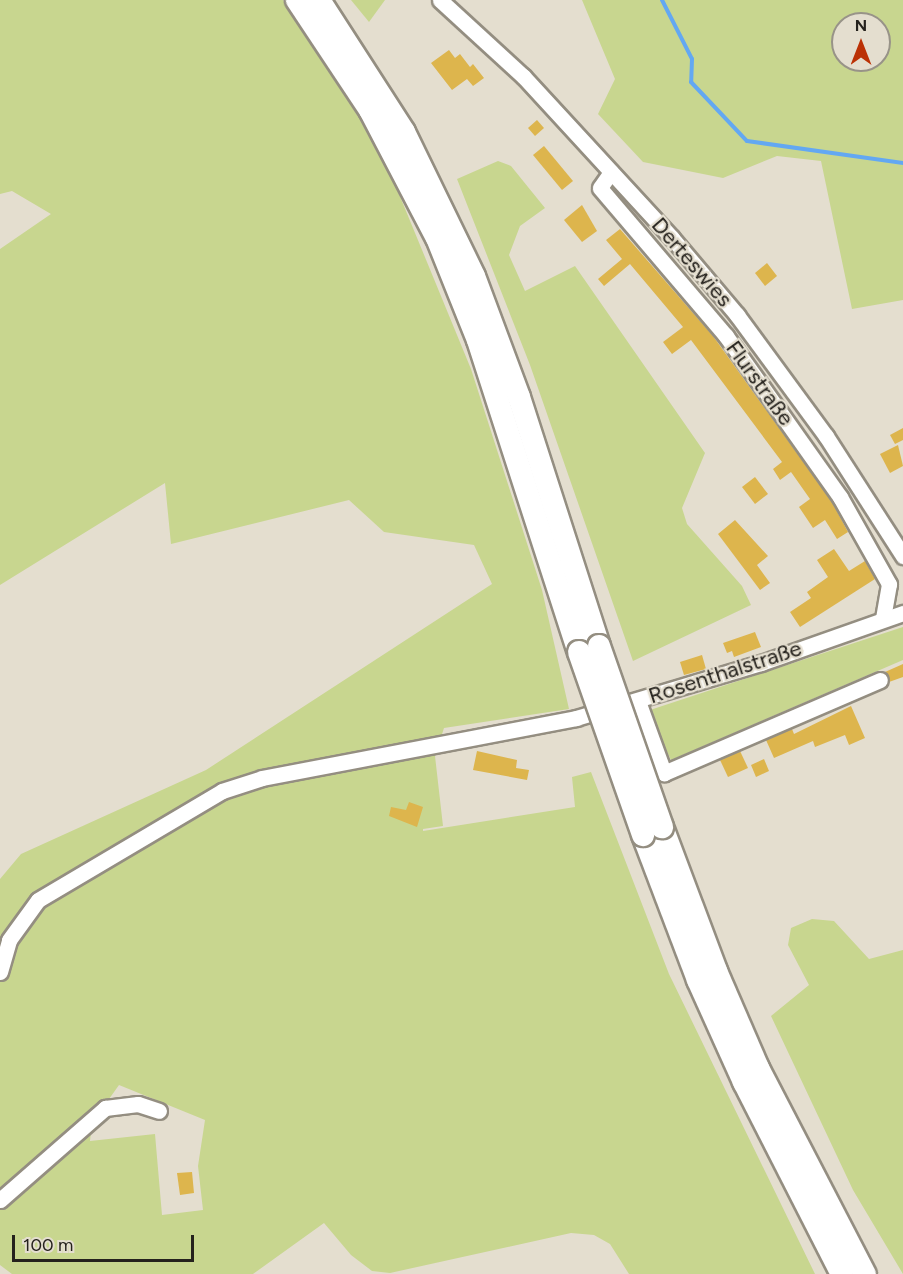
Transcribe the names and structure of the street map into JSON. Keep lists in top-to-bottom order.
{
  "streets": {
    "street": ["Derteswies", "Flurstraße", "Rosenthalstraße"]
  },
  "crossings": [
    ["Derteswies", "Flurstraße"],
    ["Flurstraße", "Rosenthalstraße"]
  ],
  "scale_bar": "100 m",
  "north": "top"
}
